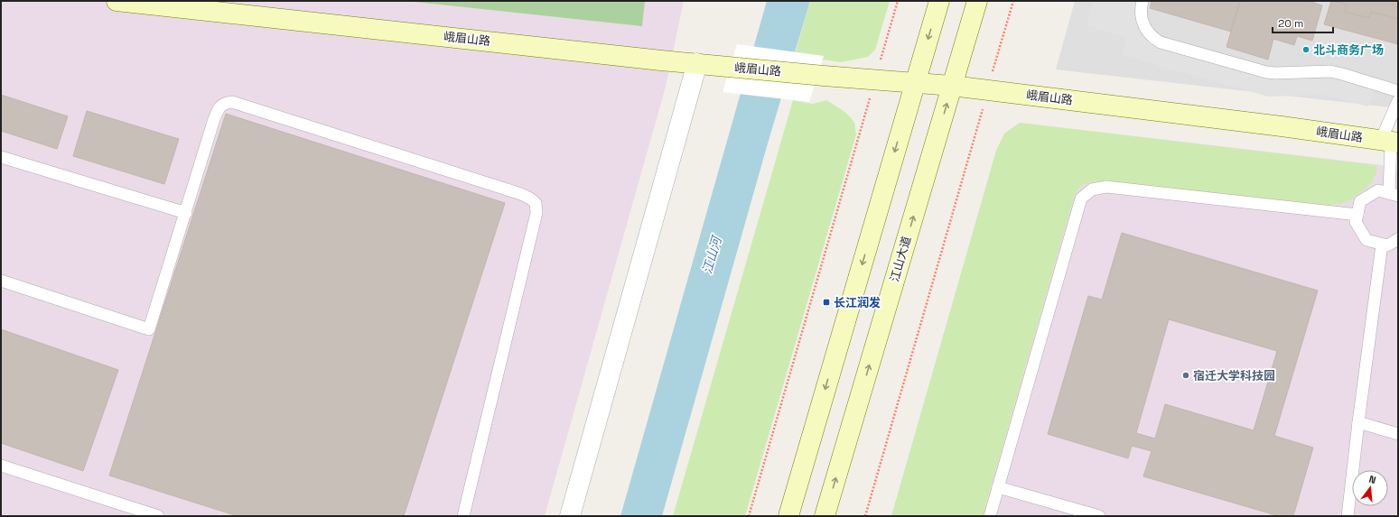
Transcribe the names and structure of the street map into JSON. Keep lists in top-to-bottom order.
{
  "streets": {
    "street": ["峨眉山路", "江山大道"]
  },
  "crossings": [
    ["峨眉山路", "江山大道"]
  ],
  "water": ["江山河"],
  "places": {
    "other": ["北斗商务广场", "宿迁大学科技园"],
    "transit": ["长江润发"]
  },
  "scale_bar": "20 m",
  "north": "top"
}
